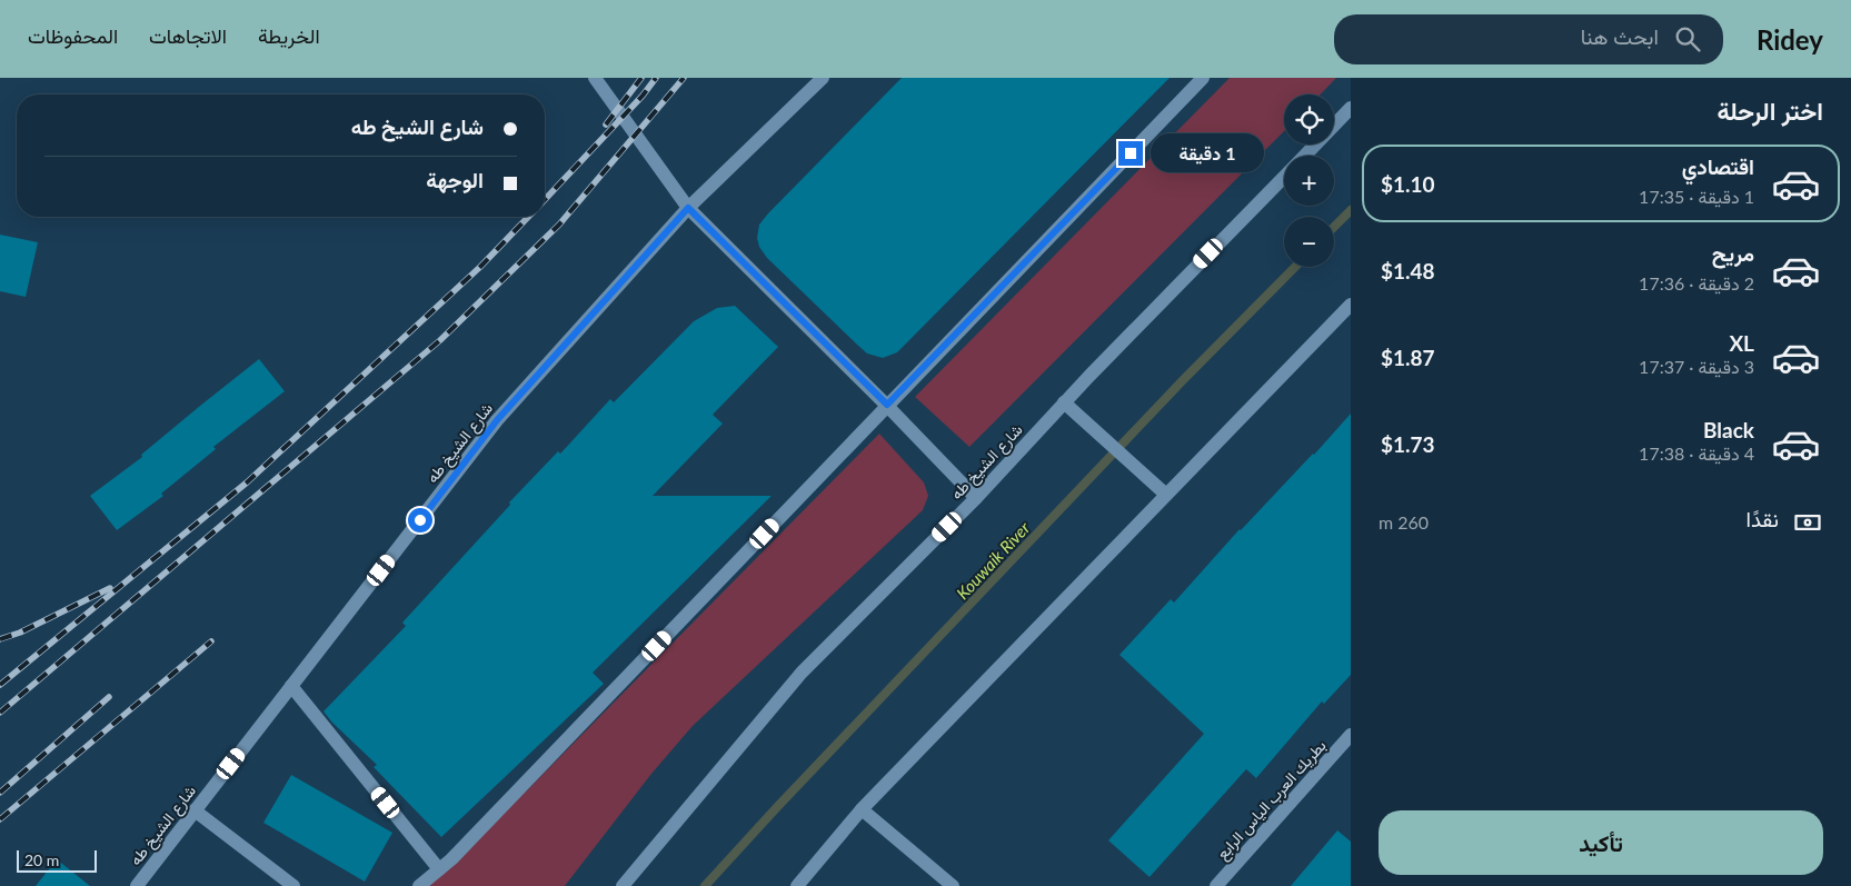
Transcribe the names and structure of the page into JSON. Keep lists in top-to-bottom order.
{
  "streets": {
    "street": ["شارع الشيخ طه", "بطريك العرب الياس الرابع"]
  },
  "water": ["Kouwaik River"],
  "scale_bar": "20 m",
  "page": {
    "header": "Ridey",
    "search": "ابحث هنا",
    "nav": ["الخريطة", "الاتجاهات", "المحفوظات"],
    "heading": "اختر الرحلة",
    "map_buttons": ["+", "−"],
    "banner": ["شارع الشيخ طه", "الوجهة"],
    "bubble": "1 دقيقة",
    "list": [
      {
        "name": "اقتصادي",
        "note": "1 دقيقة · 17:35",
        "value": "$1.10"
      },
      {
        "name": "مريح",
        "note": "2 دقيقة · 17:36",
        "value": "$1.48"
      },
      {
        "name": "XL",
        "note": "3 دقيقة · 17:37",
        "value": "$1.87"
      },
      {
        "name": "Black",
        "note": "4 دقيقة · 17:38",
        "value": "$1.73"
      }
    ],
    "pay": ["نقدًا", "260 m"],
    "buttons": "تأكيد",
    "scale": "20 m"
  }
}
